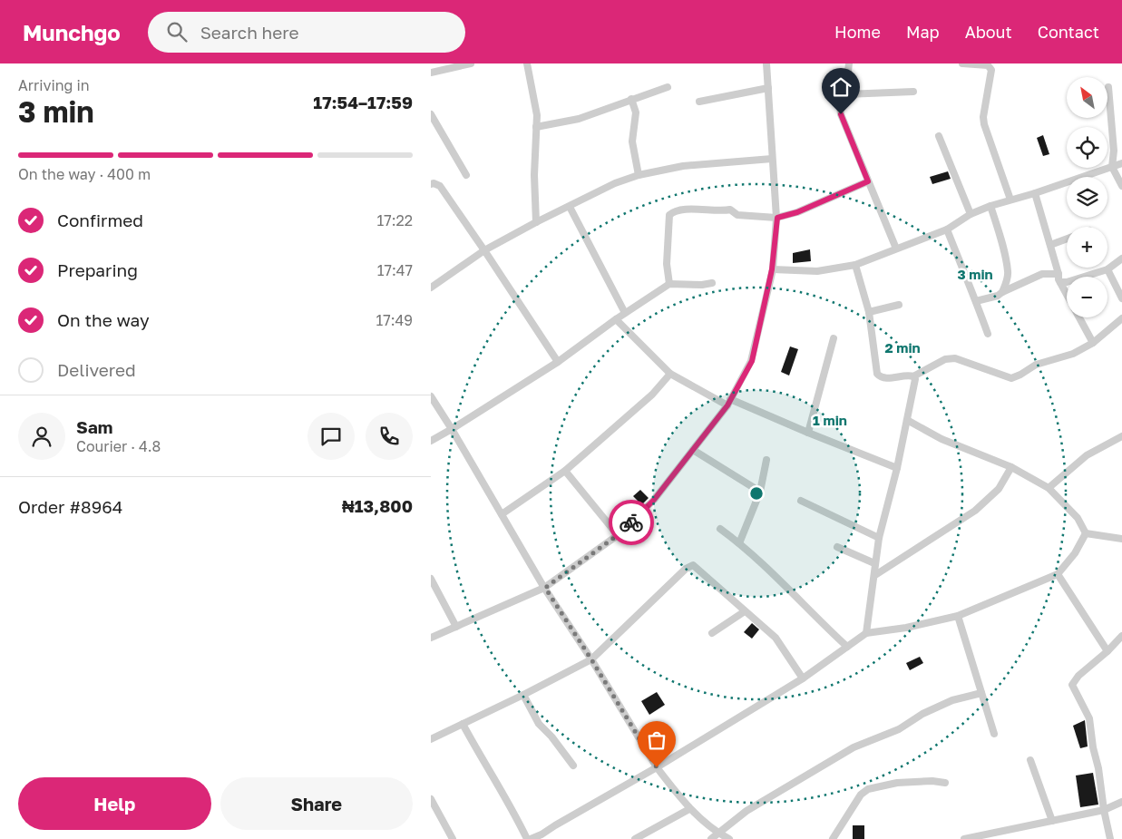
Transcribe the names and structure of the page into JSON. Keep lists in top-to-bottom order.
{
  "north": "top left",
  "page": {
    "header": "Munchgo",
    "search": "Search here",
    "nav": [
      "Home",
      "Map",
      "About",
      "Contact"
    ],
    "heading": ["3 min", "Arriving in", "17:54–17:59"],
    "panel": [
      "Sam",
      "Courier · 4.8",
      "Order #8964",
      "₦13,800"
    ],
    "map_buttons": ["+", "−"],
    "bar": "On the way · 400 m",
    "list": [
      ["Confirmed", "17:22"],
      ["Preparing", "17:47"],
      ["On the way", "17:49"],
      "Delivered"
    ],
    "buttons": ["Help", "Share"]
  },
  "rings": ["3 min", "2 min", "1 min"]
}
